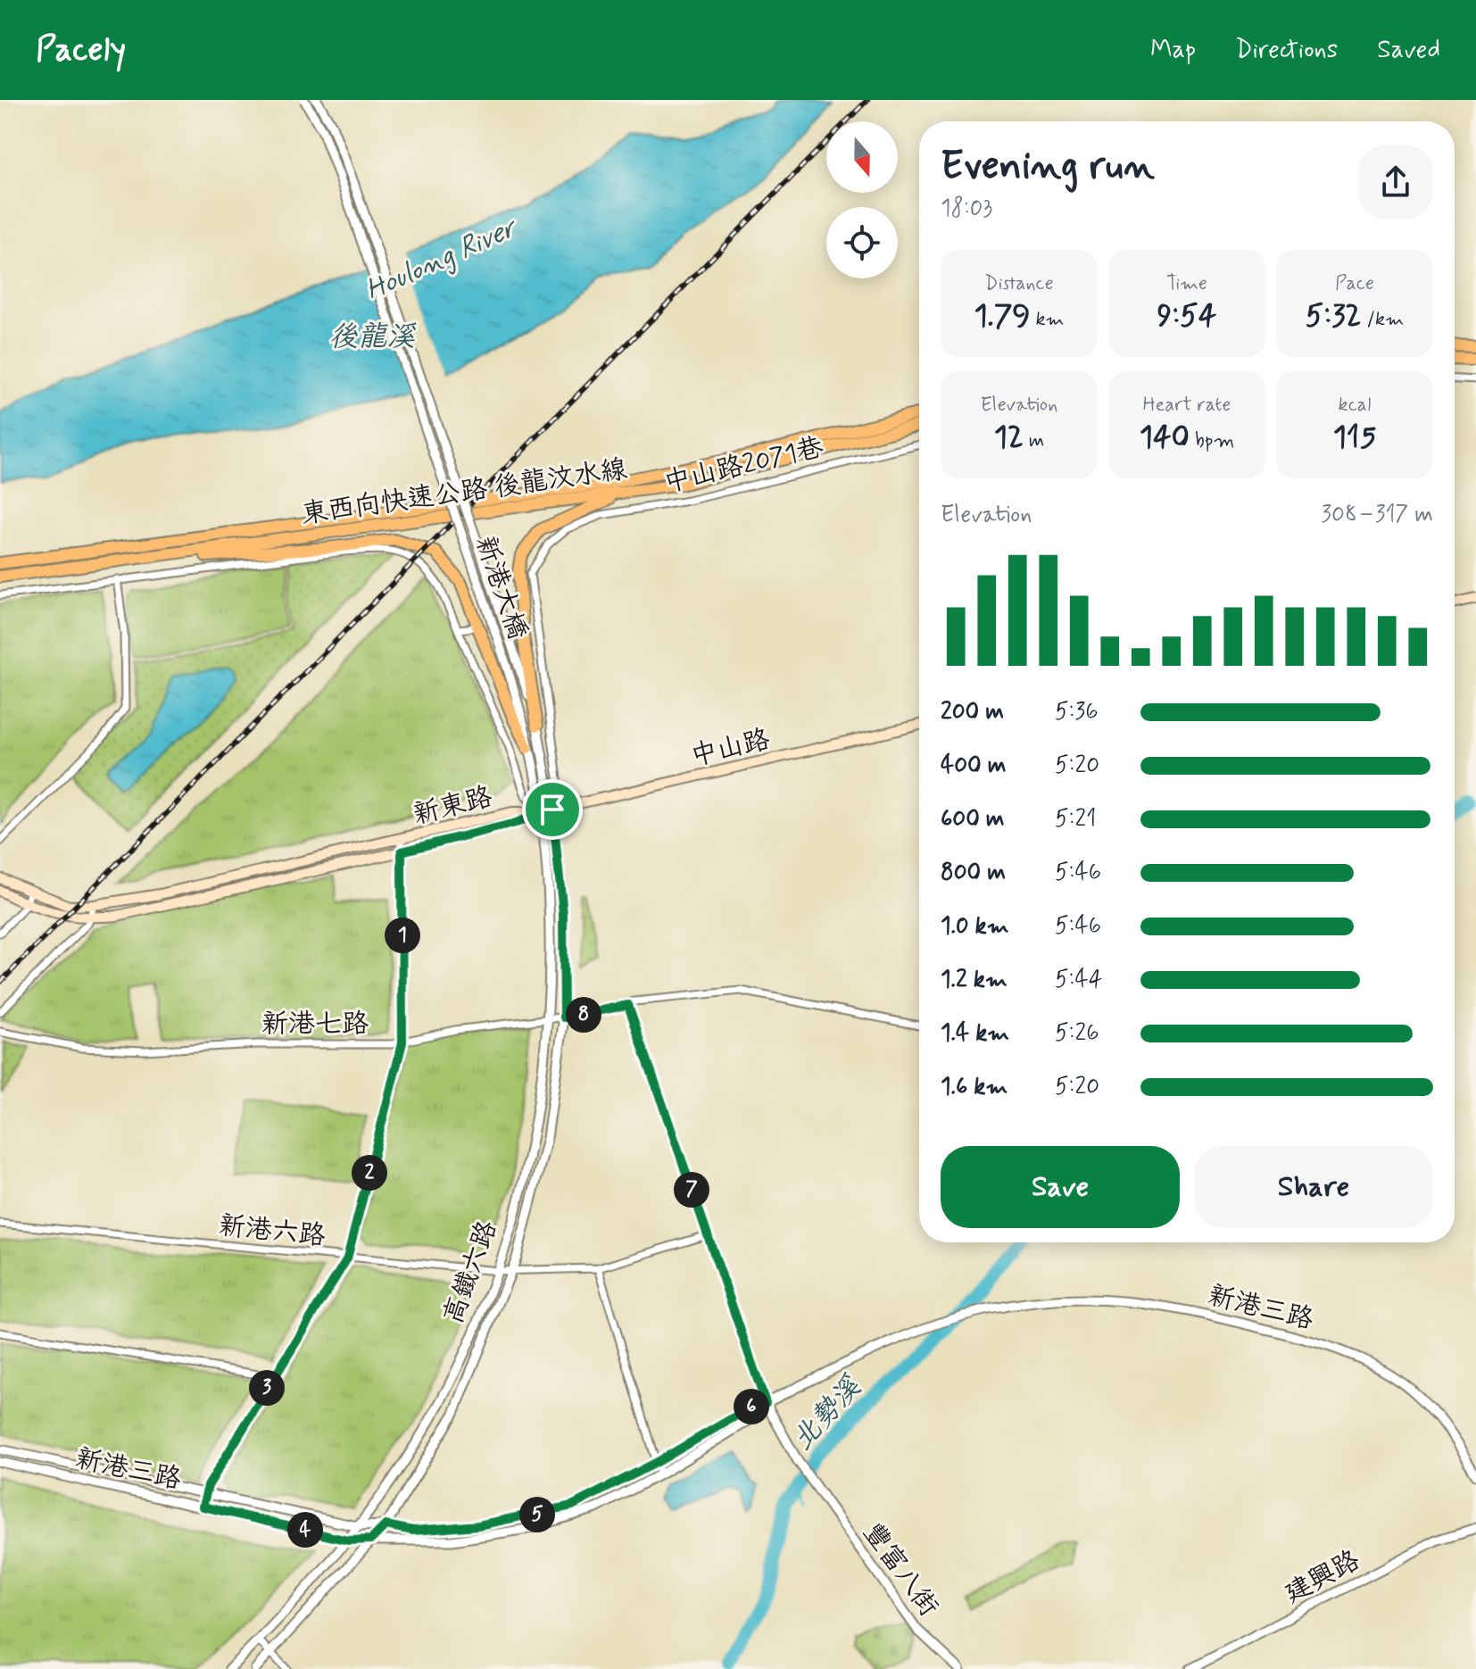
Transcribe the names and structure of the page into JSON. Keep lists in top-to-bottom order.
{
  "streets": {
    "highway": ["東西向快速公路 後龍汶水線"],
    "main road": ["中山路", "新東路"],
    "street": [
      "中山路2071巷",
      "新港大橋",
      "新港七路",
      "新港六路",
      "高鐵六路",
      "新港三路",
      "豐富八街",
      "建興路"
    ]
  },
  "crossings": [
    ["中山路2071巷", "新港大橋"],
    ["中山路2071巷", "中山路"],
    ["中山路2071巷", "高鐵六路"],
    ["新港大橋", "中山路"],
    ["新港大橋", "新東路"],
    ["新港大橋", "高鐵六路"],
    ["中山路", "新東路"],
    ["中山路", "高鐵六路"],
    ["新東路", "高鐵六路"],
    ["新港七路", "高鐵六路"],
    ["新港六路", "高鐵六路"],
    ["高鐵六路", "新港三路"],
    ["新港三路", "豐富八街"]
  ],
  "water": ["Houlong River", "後龍溪", "北勢溪"],
  "north": "bottom",
  "page": {
    "header": "Pacely",
    "nav": ["Map", "Directions", "Saved"],
    "heading": ["Evening run", "18:03"],
    "stats": [
      ["Distance", "1.79 km"],
      ["Time", "9:54"],
      ["Pace", "5:32 /km"],
      ["Elevation", "12 m"],
      ["Heart rate", "140 bpm"],
      ["kcal", "115"]
    ],
    "chart": ["Elevation", "308–317 m"],
    "list": [
      {
        "name": "200 m",
        "note": "5:36"
      },
      {
        "name": "400 m",
        "note": "5:20"
      },
      {
        "name": "600 m",
        "note": "5:21"
      },
      {
        "name": "800 m",
        "note": "5:46"
      },
      {
        "name": "1.0 km",
        "note": "5:46"
      },
      {
        "name": "1.2 km",
        "note": "5:44"
      },
      {
        "name": "1.4 km",
        "note": "5:26"
      },
      {
        "name": "1.6 km",
        "note": "5:20"
      }
    ],
    "pins": [
      "1",
      "8",
      "2",
      "7",
      "3",
      "6",
      "5",
      "4"
    ],
    "buttons": ["Save", "Share"]
  }
}
